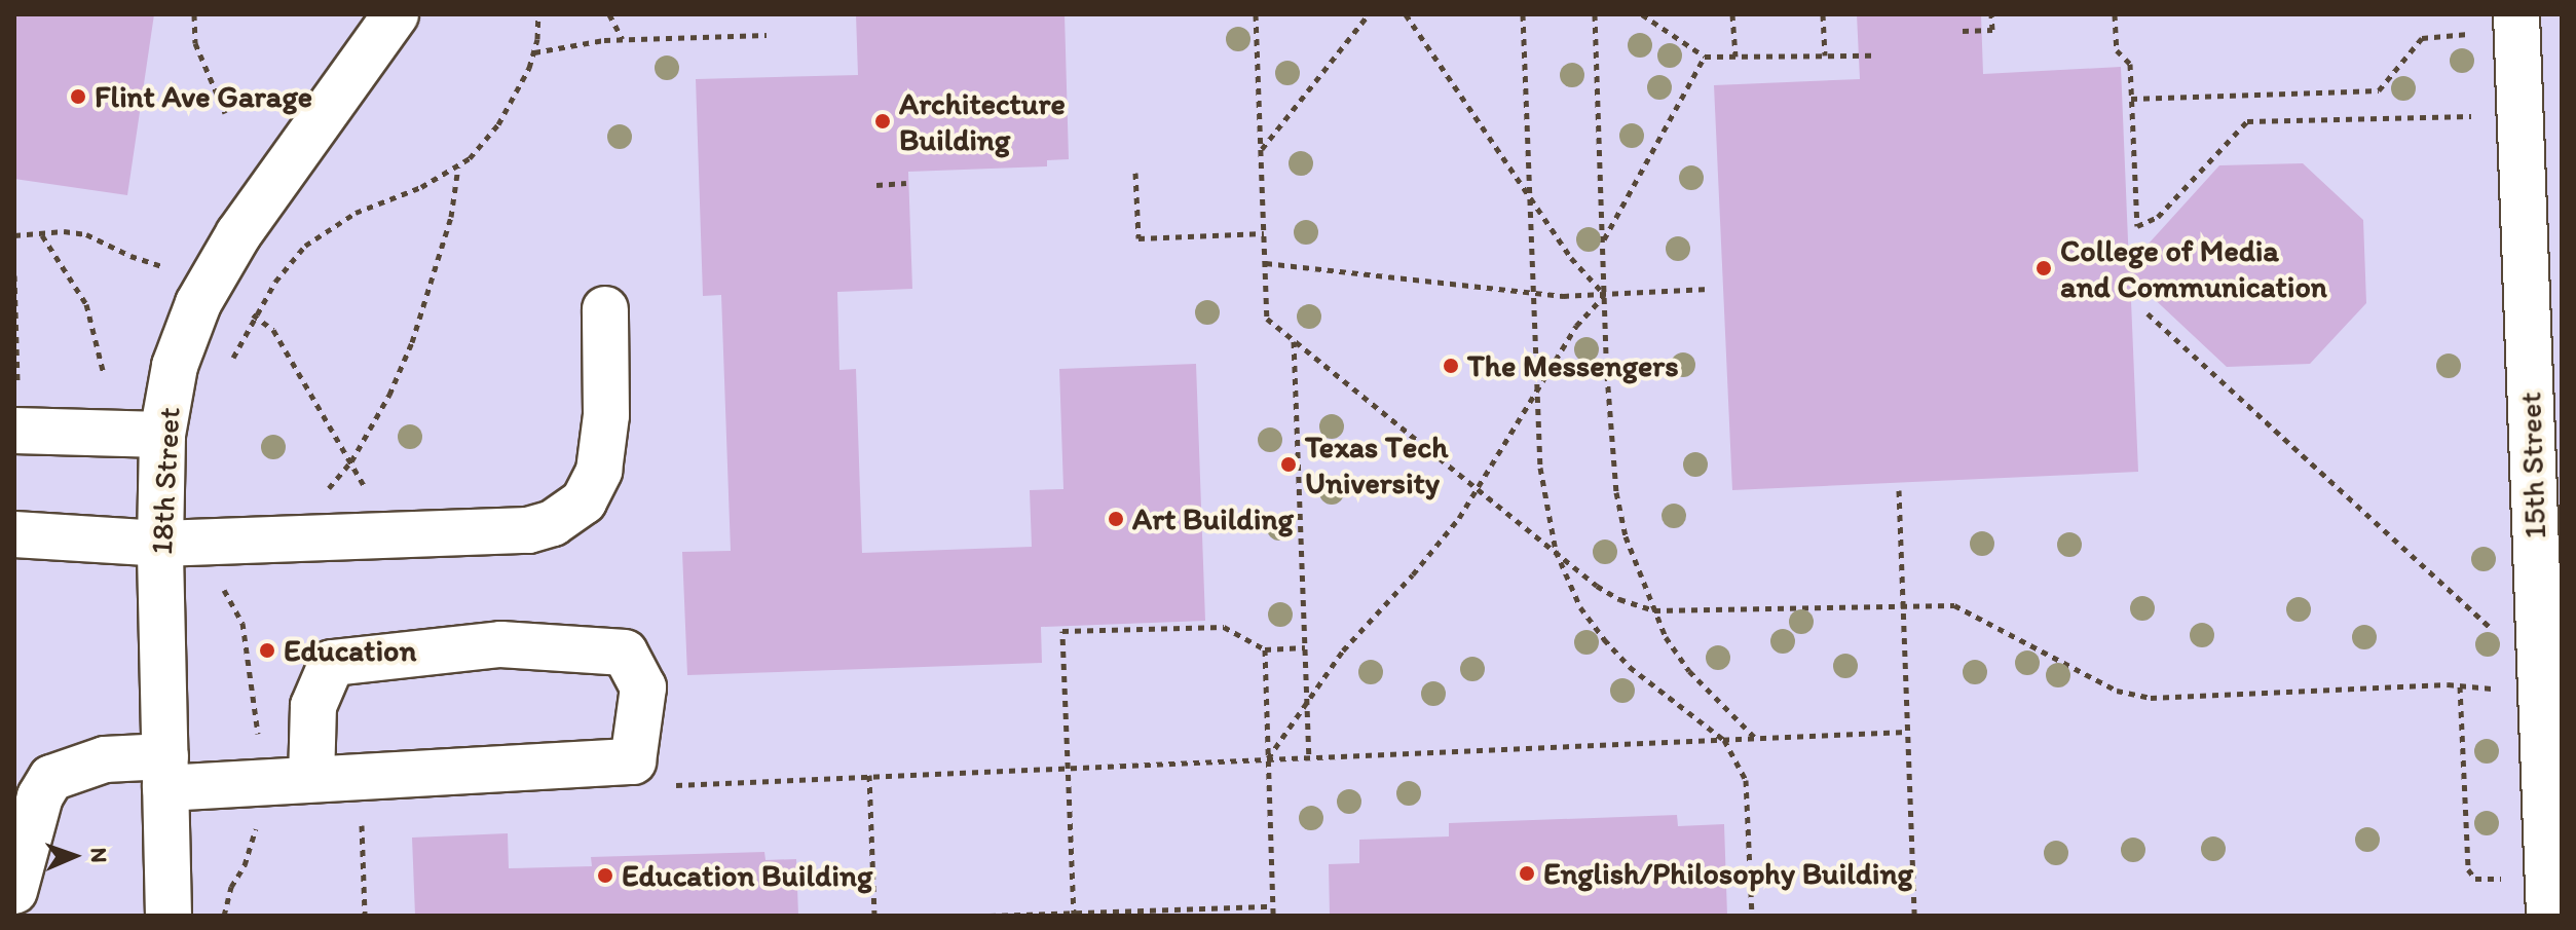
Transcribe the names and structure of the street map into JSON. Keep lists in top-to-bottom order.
{
  "streets": {
    "street": ["15th Street", "18th Street"]
  },
  "places": [
    "Flint Ave Garage",
    "Architecture Building",
    "College of Media and Communication",
    "The Messengers",
    "Texas Tech University",
    "Art Building",
    "Education",
    "English/Philosophy Building",
    "Education Building"
  ],
  "north": "right"
}
